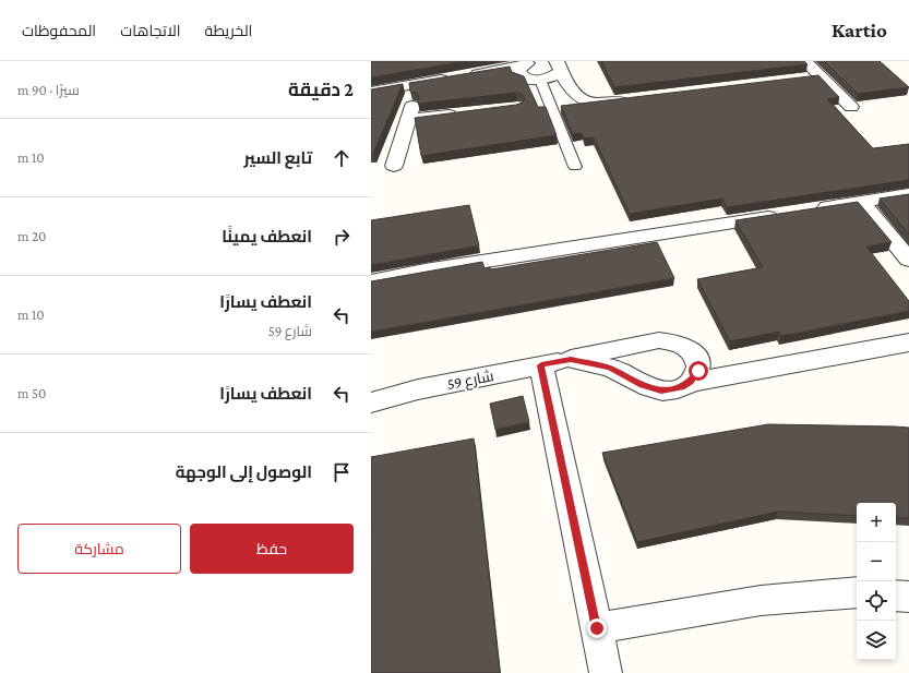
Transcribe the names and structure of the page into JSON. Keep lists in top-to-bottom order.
{
  "streets": {
    "street": ["شارع 59"]
  },
  "page": {
    "header": "Kartio",
    "nav": ["الخريطة", "الاتجاهات", "المحفوظات"],
    "heading": ["2 دقيقة", "سيرًا · 90 m"],
    "list": [
      ["تابع السير", "10 m"],
      ["انعطف يمينًا", "20 m"],
      ["انعطف يسارًا", "شارع 59", "10 m"],
      ["انعطف يسارًا", "50 m"],
      "الوصول إلى الوجهة"
    ],
    "map_buttons": ["+", "−"],
    "buttons": ["حفظ", "مشاركة"]
  }
}
